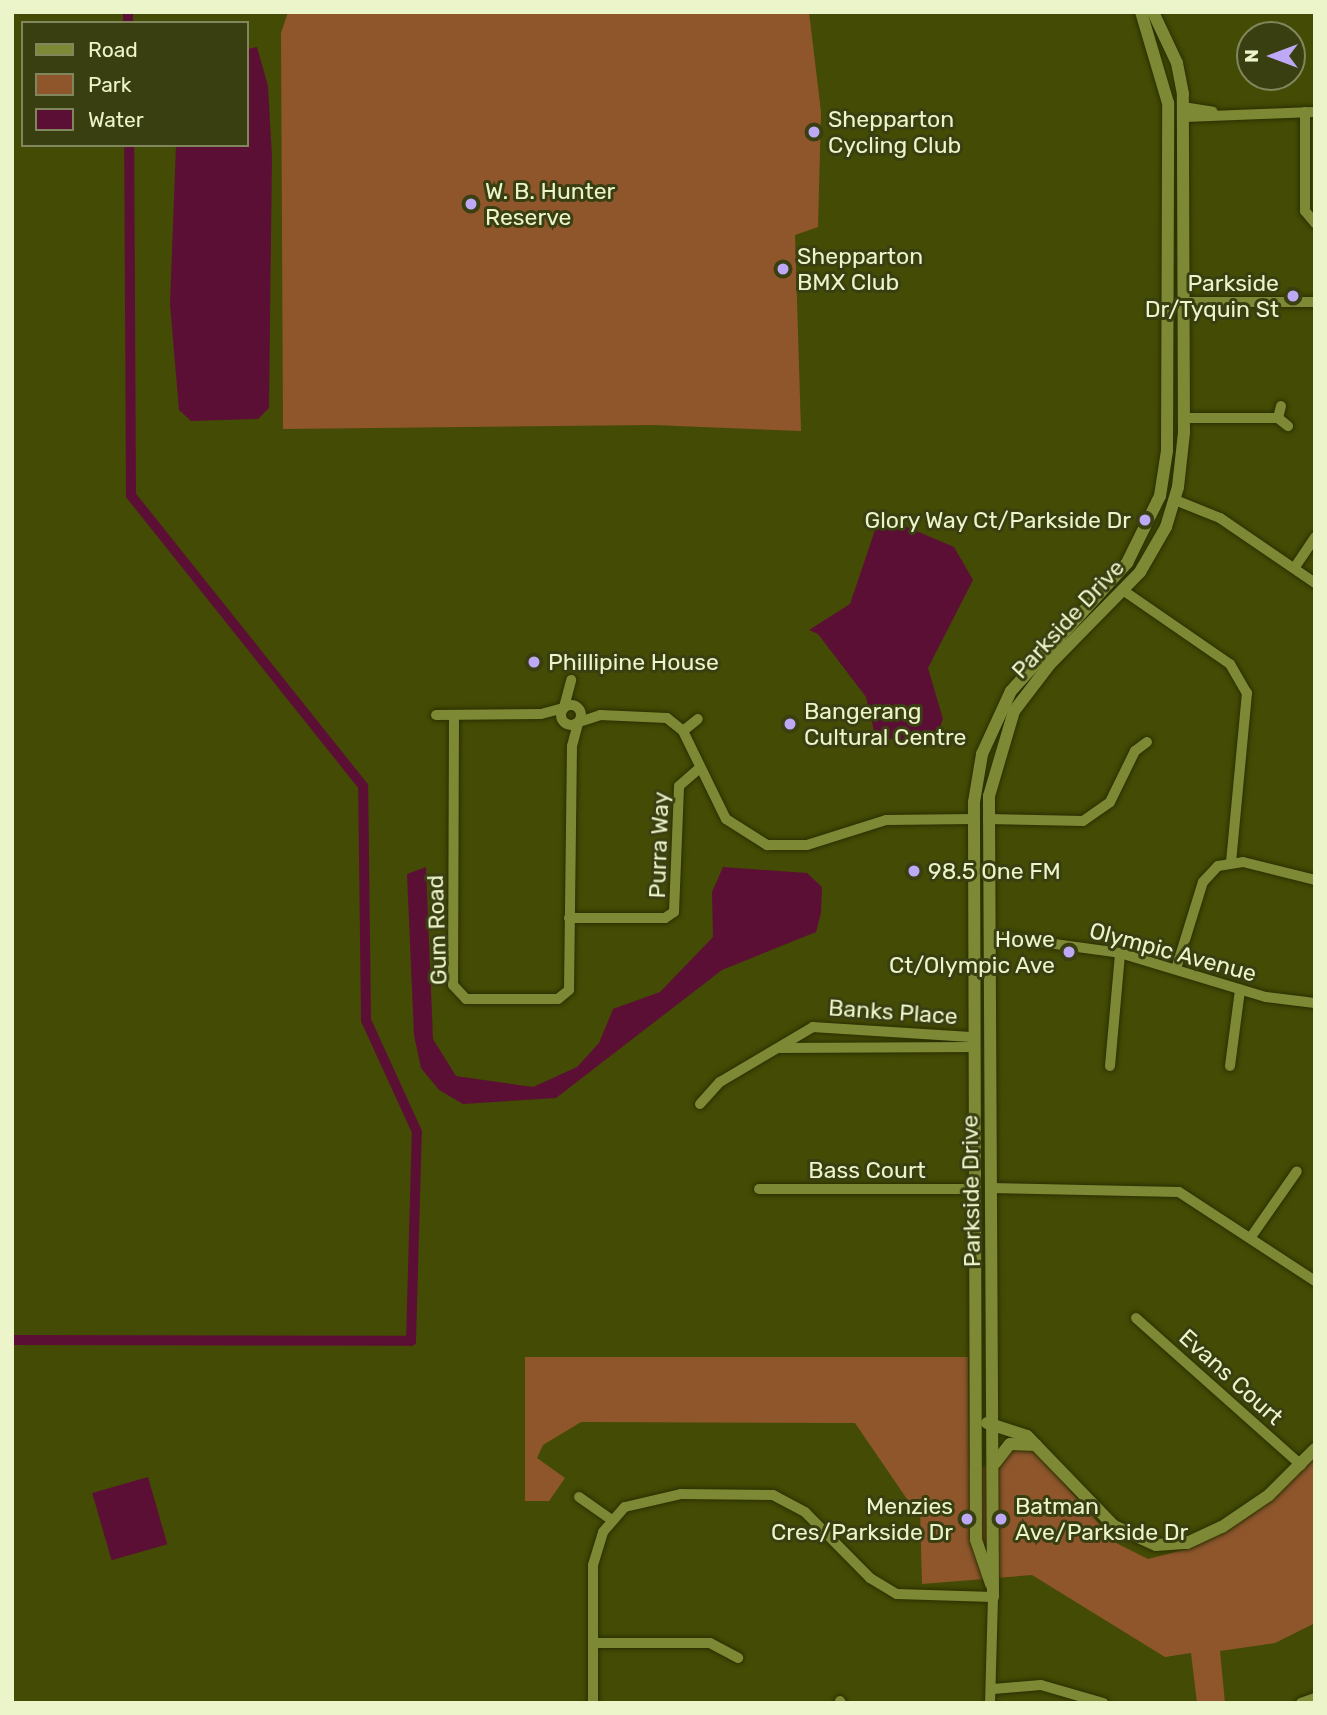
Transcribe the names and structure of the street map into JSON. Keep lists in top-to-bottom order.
{
  "streets": {
    "street": [
      "Parkside Drive",
      "Purra Way",
      "Gum Road",
      "Olympic Avenue",
      "Banks Place",
      "Bass Court",
      "Evans Court"
    ]
  },
  "crossings": [
    ["Parkside Drive", "Olympic Avenue"],
    ["Parkside Drive", "Banks Place"],
    ["Parkside Drive", "Bass Court"],
    ["Purra Way", "Gum Road"]
  ],
  "places": [
    "Shepparton Cycling Club",
    "W. B. Hunter Reserve",
    "Shepparton BMX Club",
    "Parkside Dr/Tyquin St",
    "Glory Way Ct/Parkside Dr",
    "Phillipine House",
    "Bangerang Cultural Centre",
    "98.5 One FM",
    "Howe Ct/Olympic Ave",
    "Menzies Cres/Parkside Dr",
    "Batman Ave/Parkside Dr"
  ],
  "legend": ["Road", "Park", "Water"],
  "north": "left"
}
